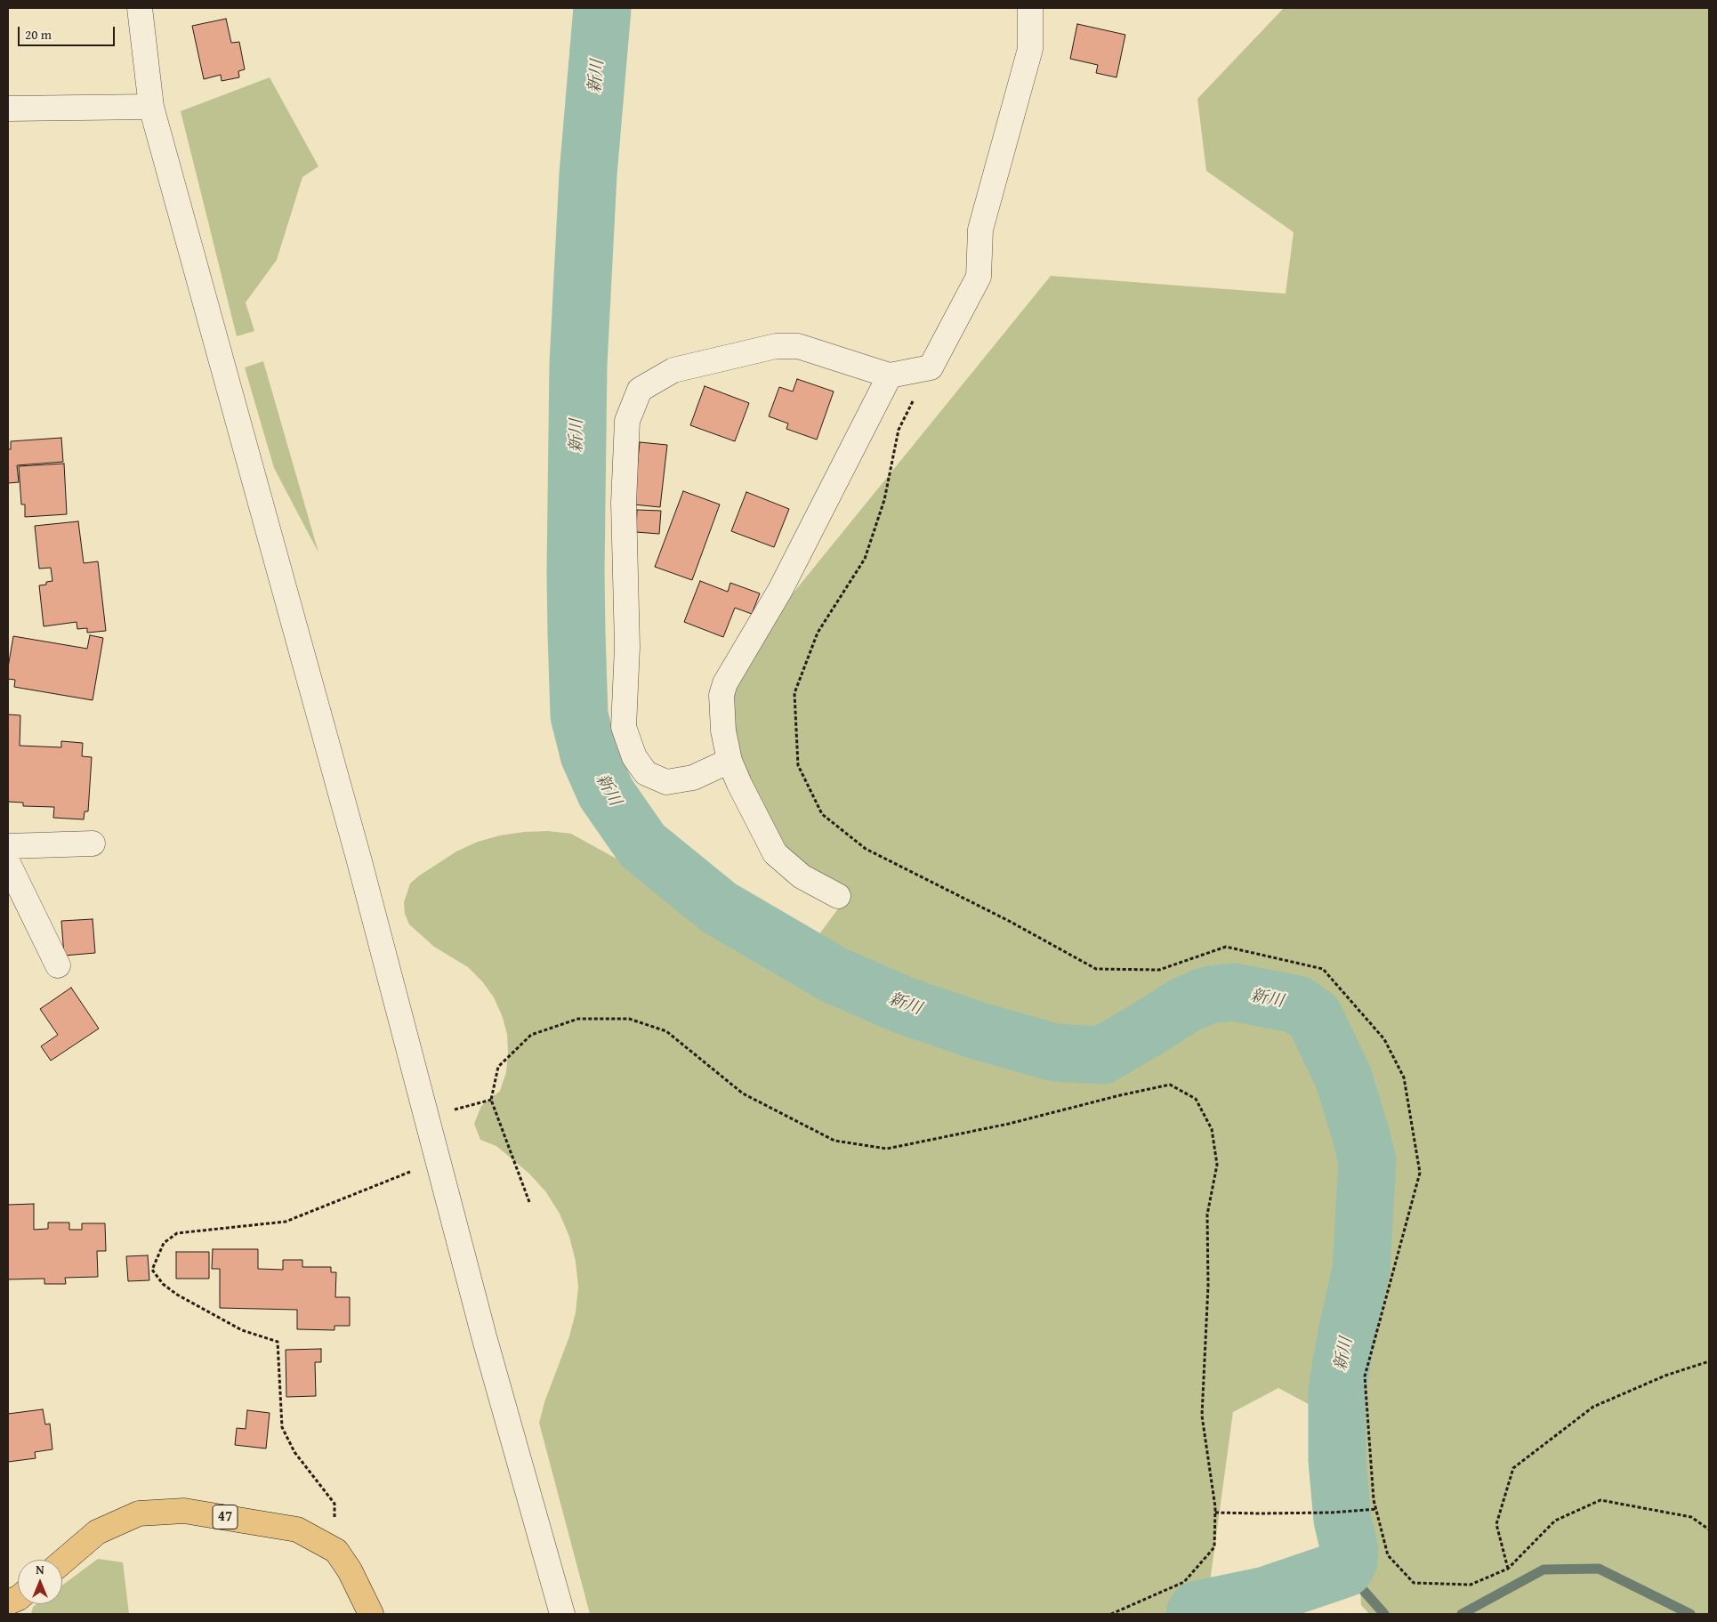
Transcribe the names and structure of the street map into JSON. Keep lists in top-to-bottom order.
{
  "streets": {
    "main road": ["47"]
  },
  "water": ["新川"],
  "scale_bar": "20 m",
  "north": "top"
}
